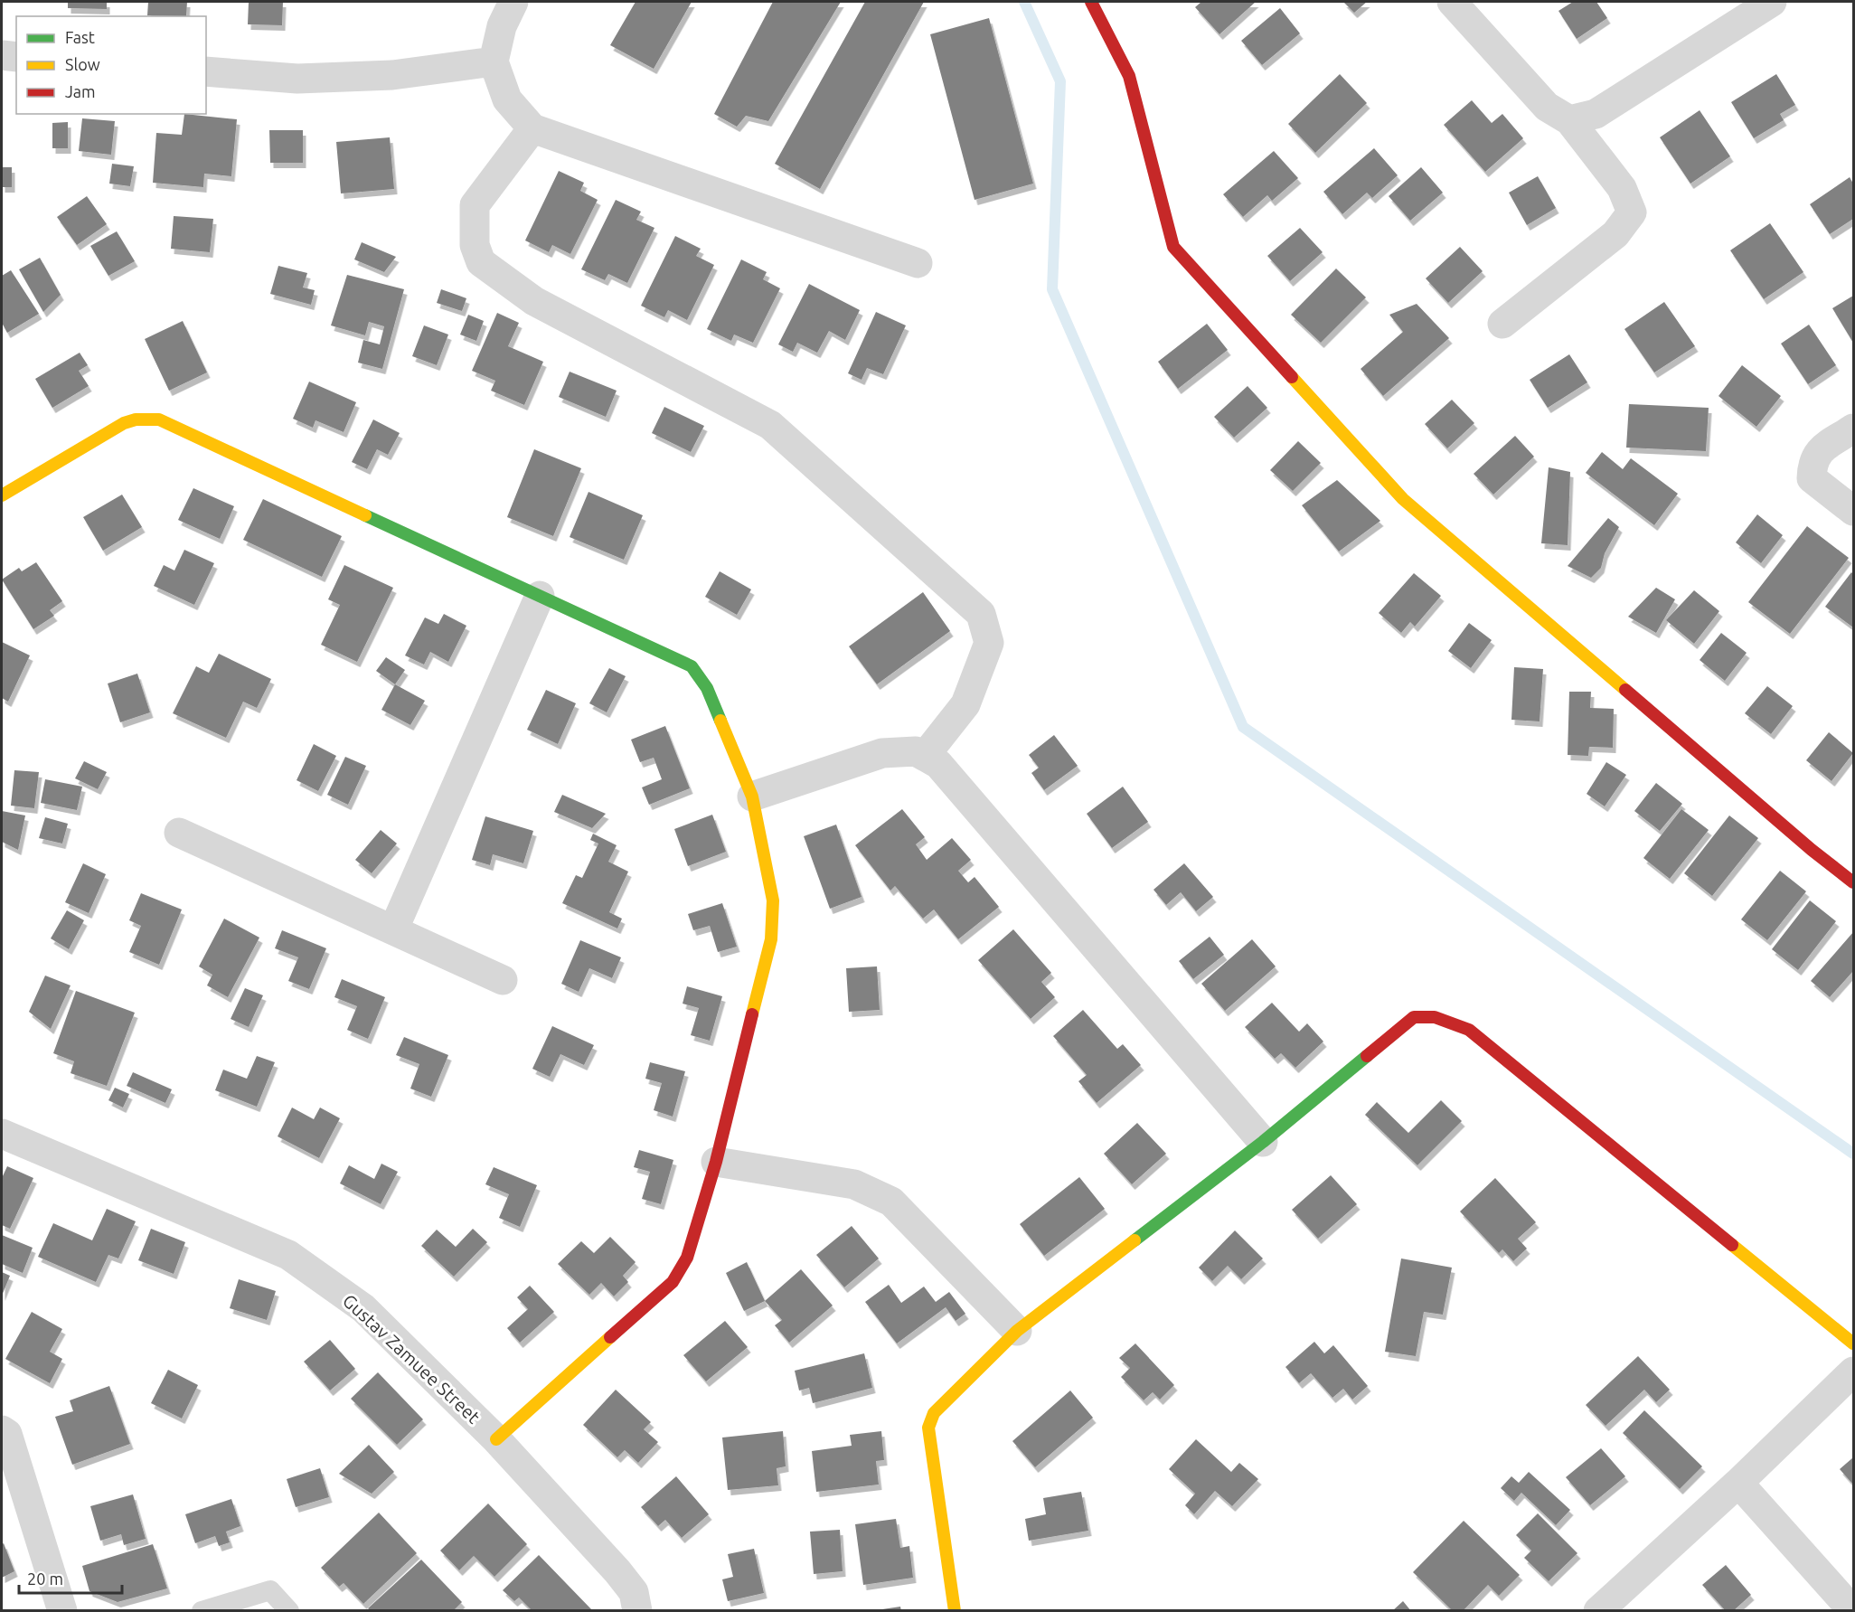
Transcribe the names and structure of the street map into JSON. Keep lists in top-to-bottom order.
{
  "streets": {
    "street": ["Gustav Zamuee Street"]
  },
  "legend": ["Fast", "Slow", "Jam"],
  "scale_bar": "20 m"
}
